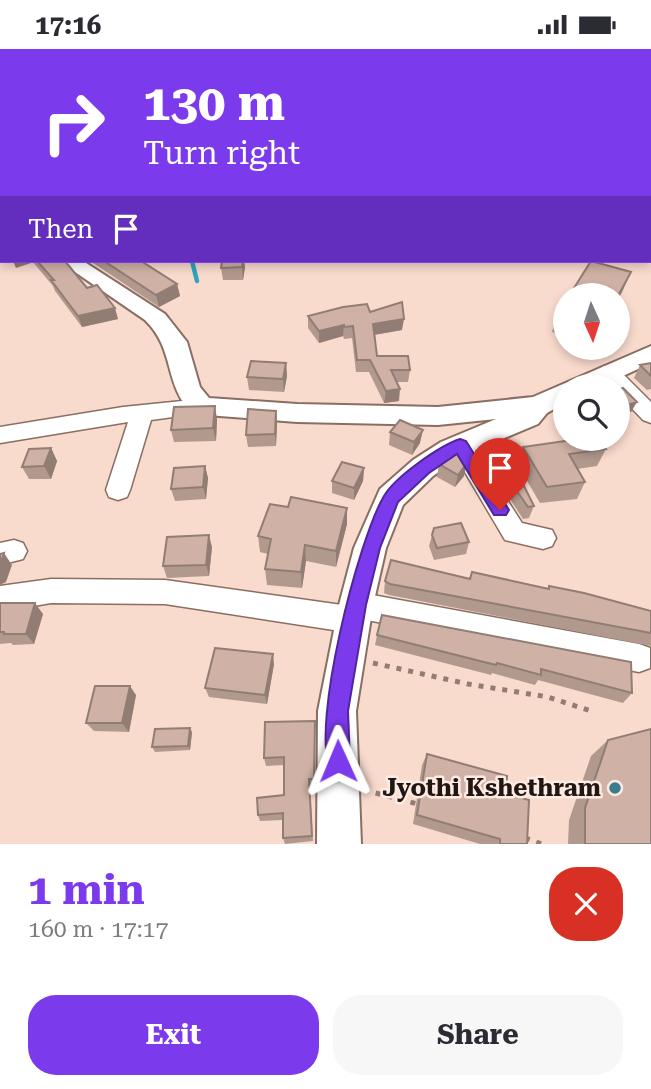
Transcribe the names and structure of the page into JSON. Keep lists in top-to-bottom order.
{
  "places": ["Jyothi Kshethram"],
  "north": "bottom",
  "page": {
    "status": "17:16",
    "turn": ["130 m", "Turn right"],
    "then": "Then",
    "heading": ["1 min", "160 m · 17:17"],
    "buttons": ["Exit", "Share"]
  }
}
